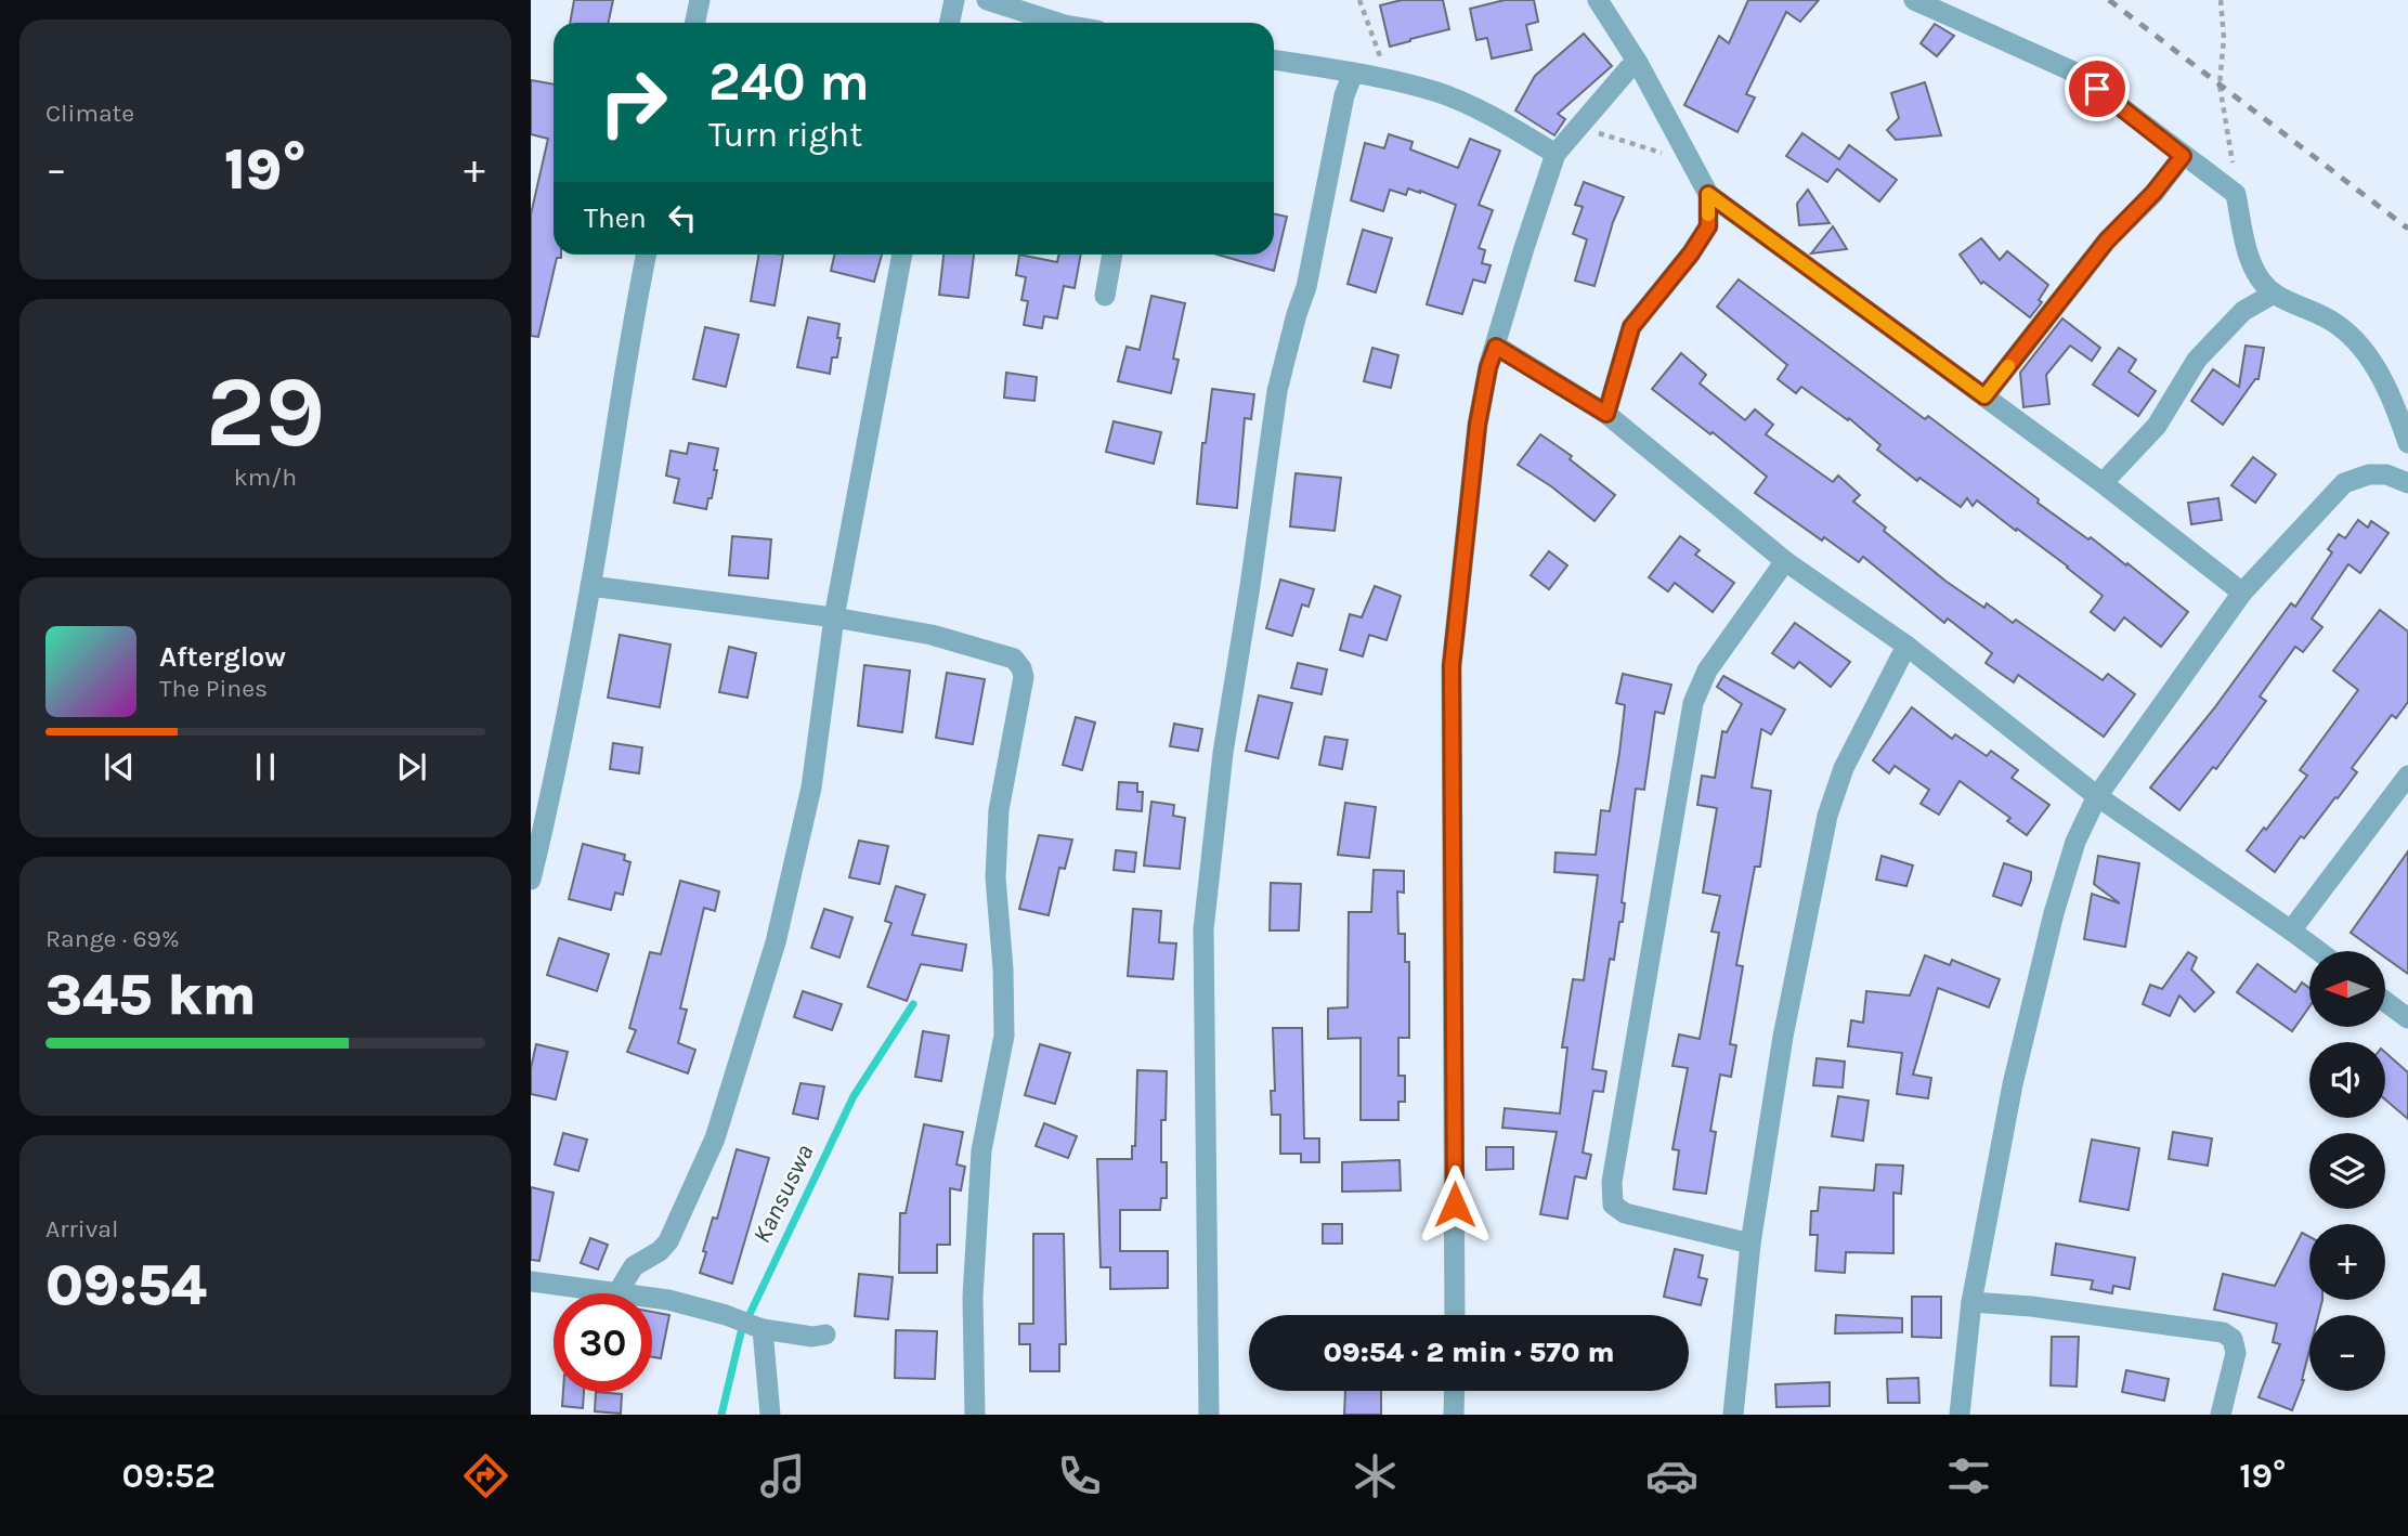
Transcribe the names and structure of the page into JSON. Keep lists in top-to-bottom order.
{
  "water": ["Kansuswa"],
  "north": "left",
  "page": {
    "tile": [
      "Climate",
      ["29", "km/h"],
      ["Range · 69%", "345 km"],
      ["Arrival", "09:54"]
    ],
    "turn": ["240 m", "Turn right"],
    "heat": ["−", "19°", "+"],
    "then": "Then",
    "song": ["Afterglow", "The Pines"],
    "map_buttons": ["+", "−"],
    "limit": "30",
    "trip": "09:54 · 2 min · 570 m",
    "tabs": ["09:52", "19°"]
  }
}
